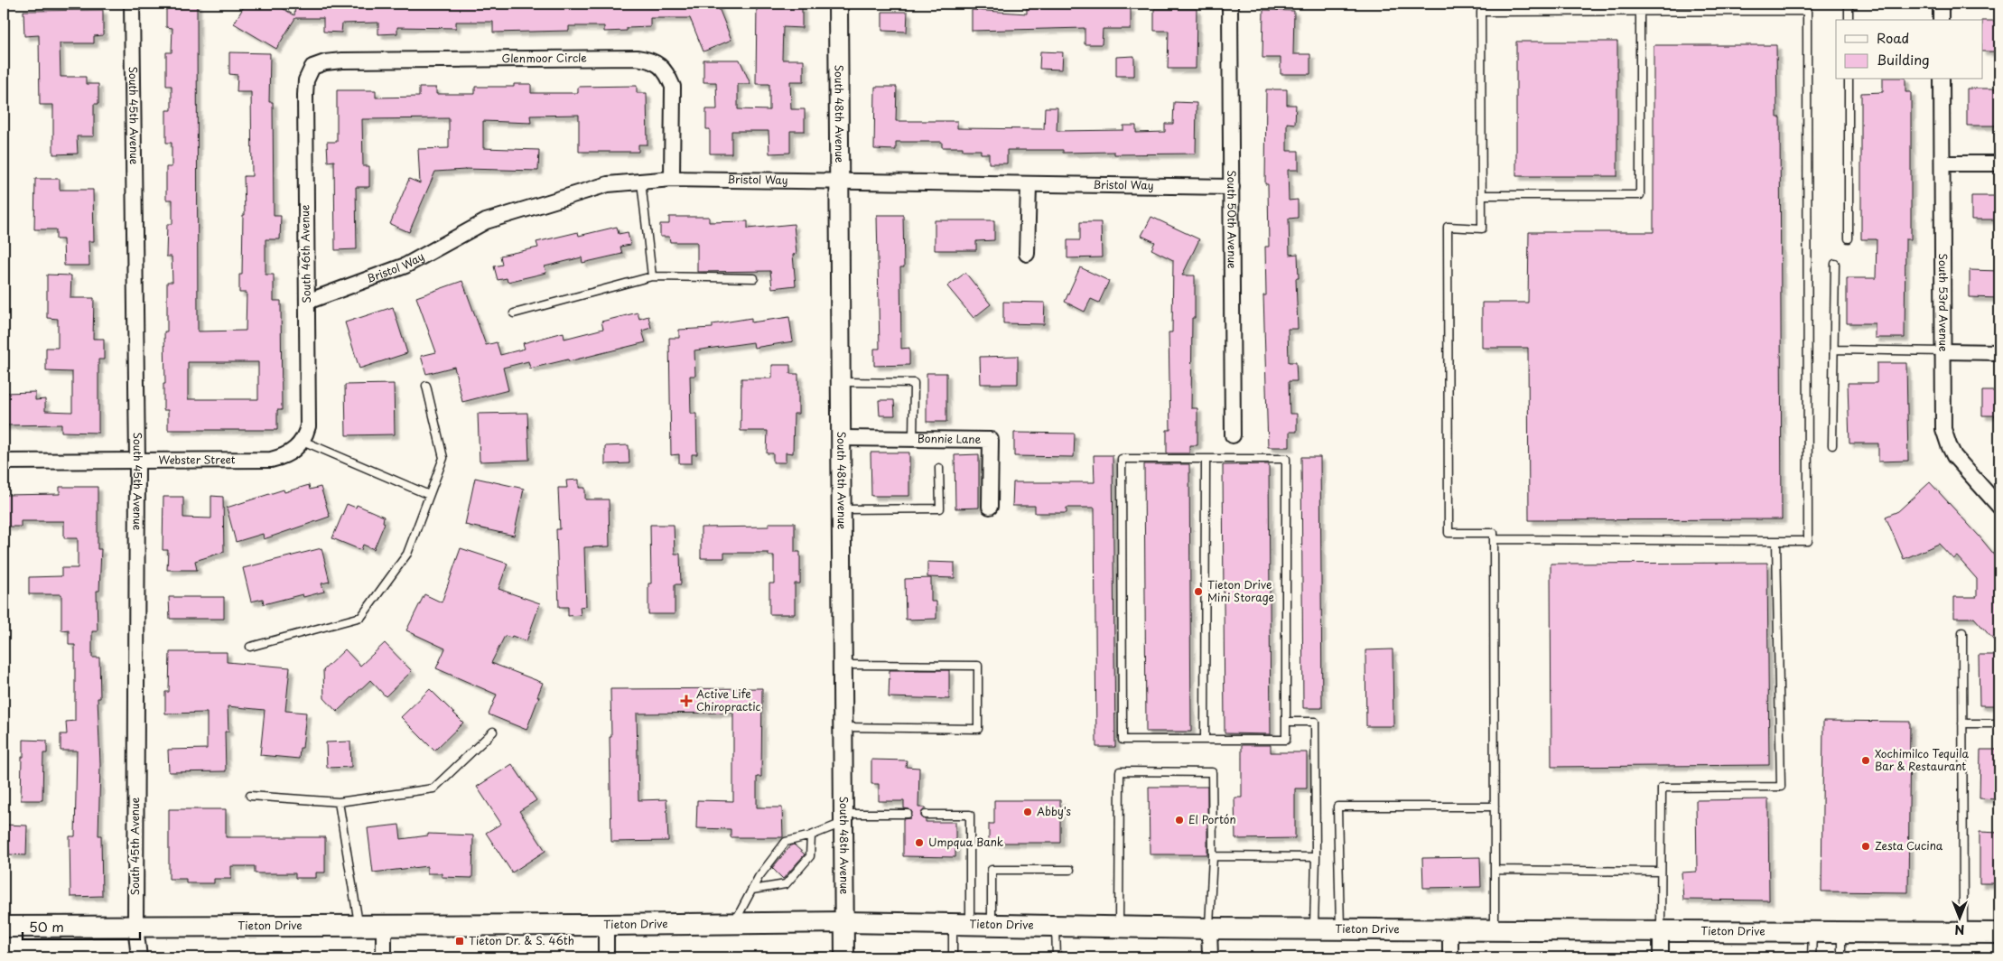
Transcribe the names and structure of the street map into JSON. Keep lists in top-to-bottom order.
{
  "streets": {
    "main road": ["Tieton Drive"],
    "street": [
      "Glenmoor Circle",
      "South 45th Avenue",
      "South 48th Avenue",
      "Bristol Way",
      "South 50th Avenue",
      "South 46th Avenue",
      "South 53rd Avenue",
      "Bonnie Lane",
      "Webster Street"
    ]
  },
  "crossings": [
    ["Glenmoor Circle", "Bristol Way"],
    ["Glenmoor Circle", "South 46th Avenue"],
    ["South 45th Avenue", "Webster Street"],
    ["South 45th Avenue", "Tieton Drive"],
    ["South 48th Avenue", "Bristol Way"],
    ["South 48th Avenue", "Bonnie Lane"],
    ["South 48th Avenue", "Tieton Drive"],
    ["Bristol Way", "South 50th Avenue"],
    ["Bristol Way", "South 46th Avenue"],
    ["South 46th Avenue", "Webster Street"]
  ],
  "places": {
    "other": [
      "Tieton Drive Mini Storage",
      "Xochimilco Tequila Bar & Restaurant",
      "Abby's",
      "El Portón",
      "Umpqua Bank",
      "Zesta Cucina"
    ],
    "health": ["Active Life Chiropractic"],
    "transit": ["Tieton Dr. & S. 46th"]
  },
  "legend": ["Road", "Building"],
  "scale_bar": "50 m",
  "north": "bottom"
}
